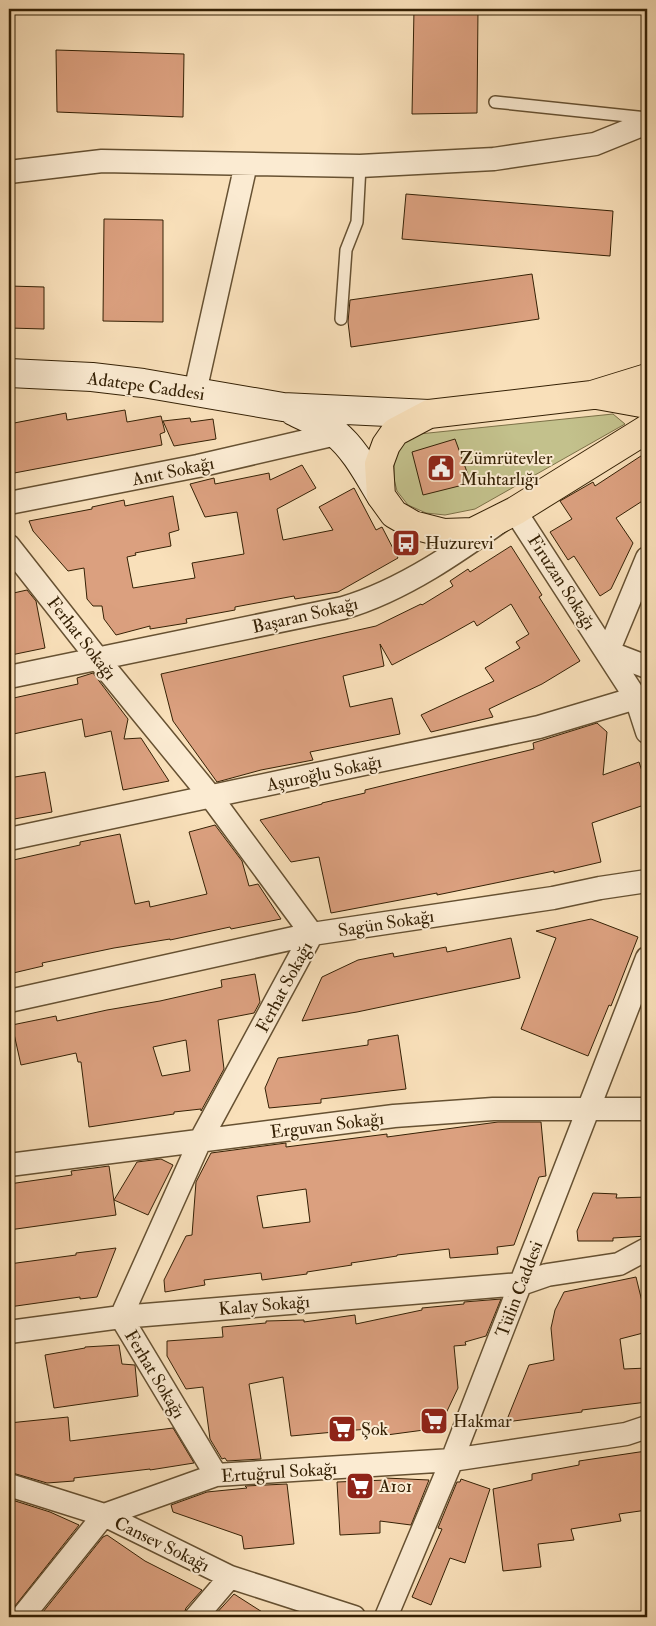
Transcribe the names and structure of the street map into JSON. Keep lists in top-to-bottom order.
{
  "streets": {
    "main road": ["Adatepe Caddesi", "Başaran Sokağı"],
    "street": [
      "Anıt Sokağı",
      "Firuzan Sokağı",
      "Ferhat Sokağı",
      "Aşuroğlu Sokağı",
      "Sagün Sokağı",
      "Erguvan Sokağı",
      "Tülin Caddesi",
      "Kalay Sokağı",
      "Ertuğrul Sokağı",
      "Cansev Sokağı"
    ]
  },
  "crossings": [
    ["Adatepe Caddesi", "Anıt Sokağı"],
    ["Adatepe Caddesi", "Firuzan Sokağı"],
    ["Adatepe Caddesi", "Başaran Sokağı"],
    ["Firuzan Sokağı", "Başaran Sokağı"],
    ["Başaran Sokağı", "Ferhat Sokağı"],
    ["Ferhat Sokağı", "Aşuroğlu Sokağı"],
    ["Ferhat Sokağı", "Sagün Sokağı"],
    ["Ferhat Sokağı", "Erguvan Sokağı"],
    ["Ferhat Sokağı", "Kalay Sokağı"],
    ["Ferhat Sokağı", "Ertuğrul Sokağı"],
    ["Erguvan Sokağı", "Tülin Caddesi"],
    ["Tülin Caddesi", "Kalay Sokağı"],
    ["Tülin Caddesi", "Ertuğrul Sokağı"],
    ["Ertuğrul Sokağı", "Cansev Sokağı"]
  ],
  "places": {
    "public building": ["Zümrütevler Muhtarlığı"],
    "bus stop": ["Huzurevi"],
    "supermarket": ["Hakmar", "Şok", "A101"]
  }
}
